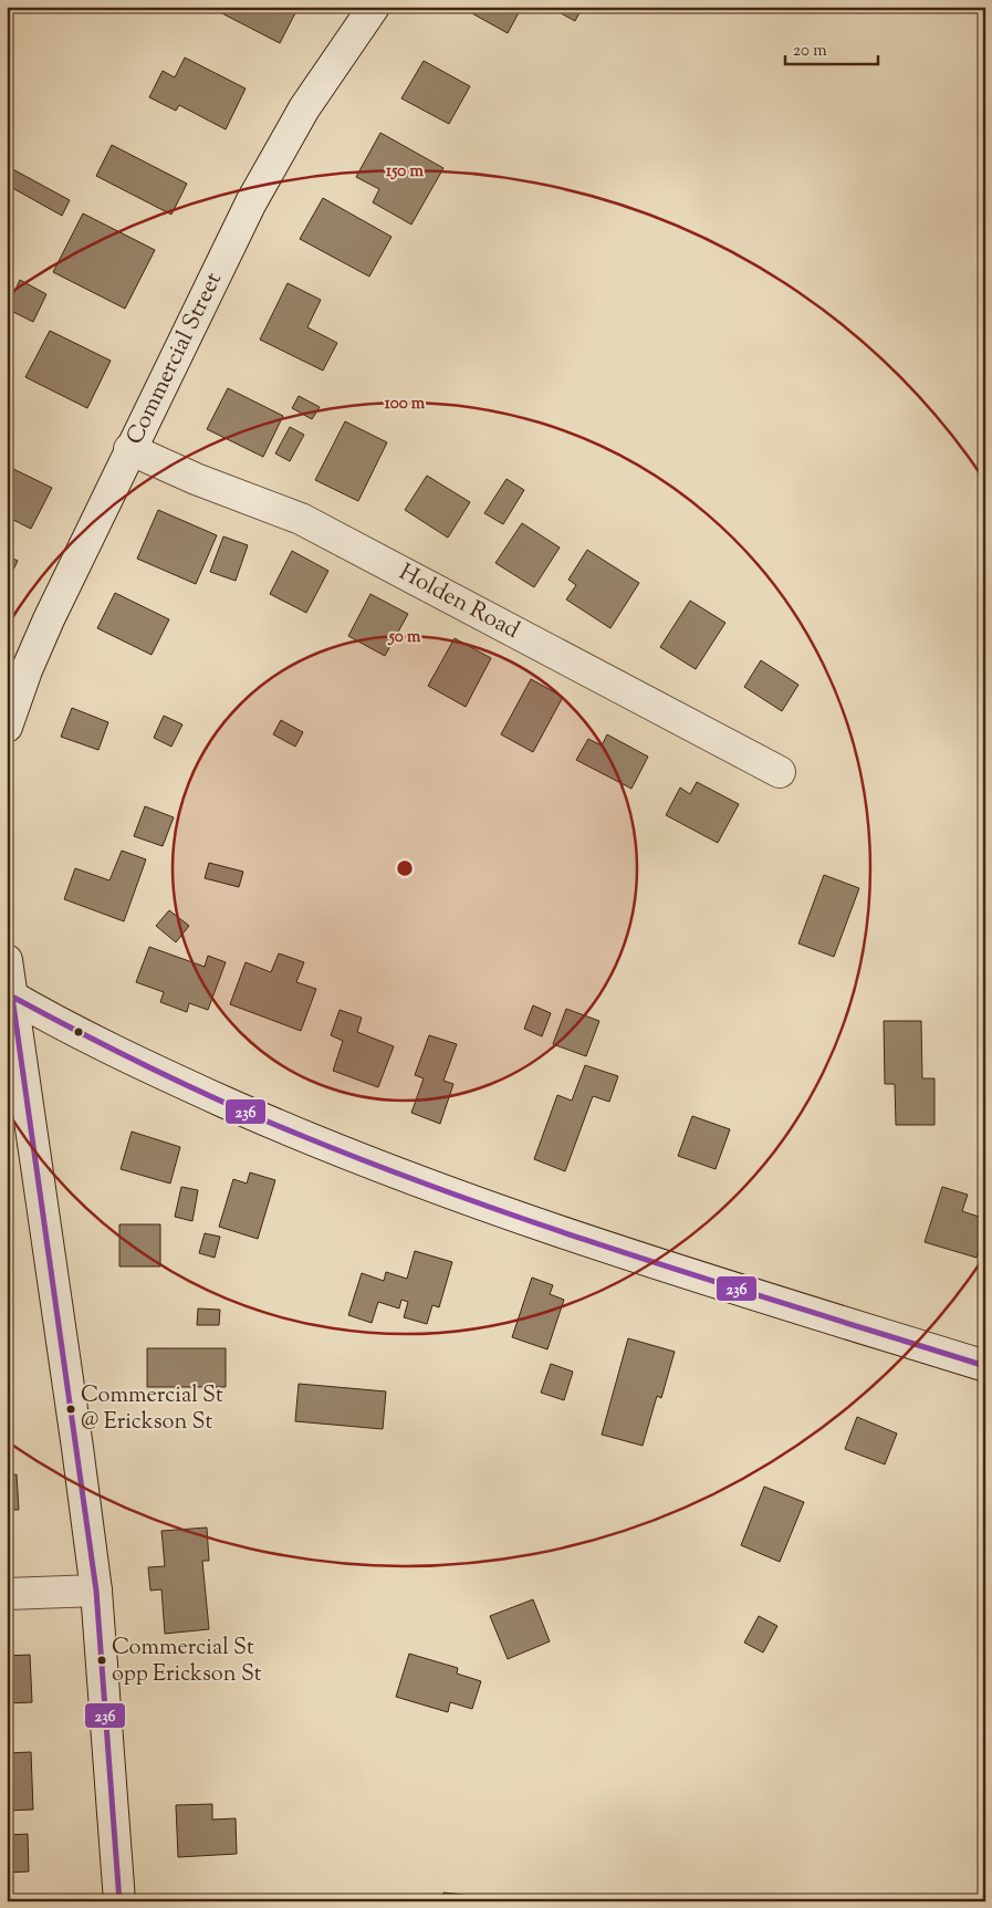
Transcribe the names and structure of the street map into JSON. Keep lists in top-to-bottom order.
{
  "streets": {
    "main road": ["Commercial Street", "Holden Road"]
  },
  "crossings": [
    ["Commercial Street", "Holden Road"]
  ],
  "places": ["Commercial St @ Erickson St", "Commercial St opp Erickson St"],
  "lines": ["transit line 236"],
  "scale_bar": "20 m",
  "rings": ["150 m", "100 m", "50 m"]
}
